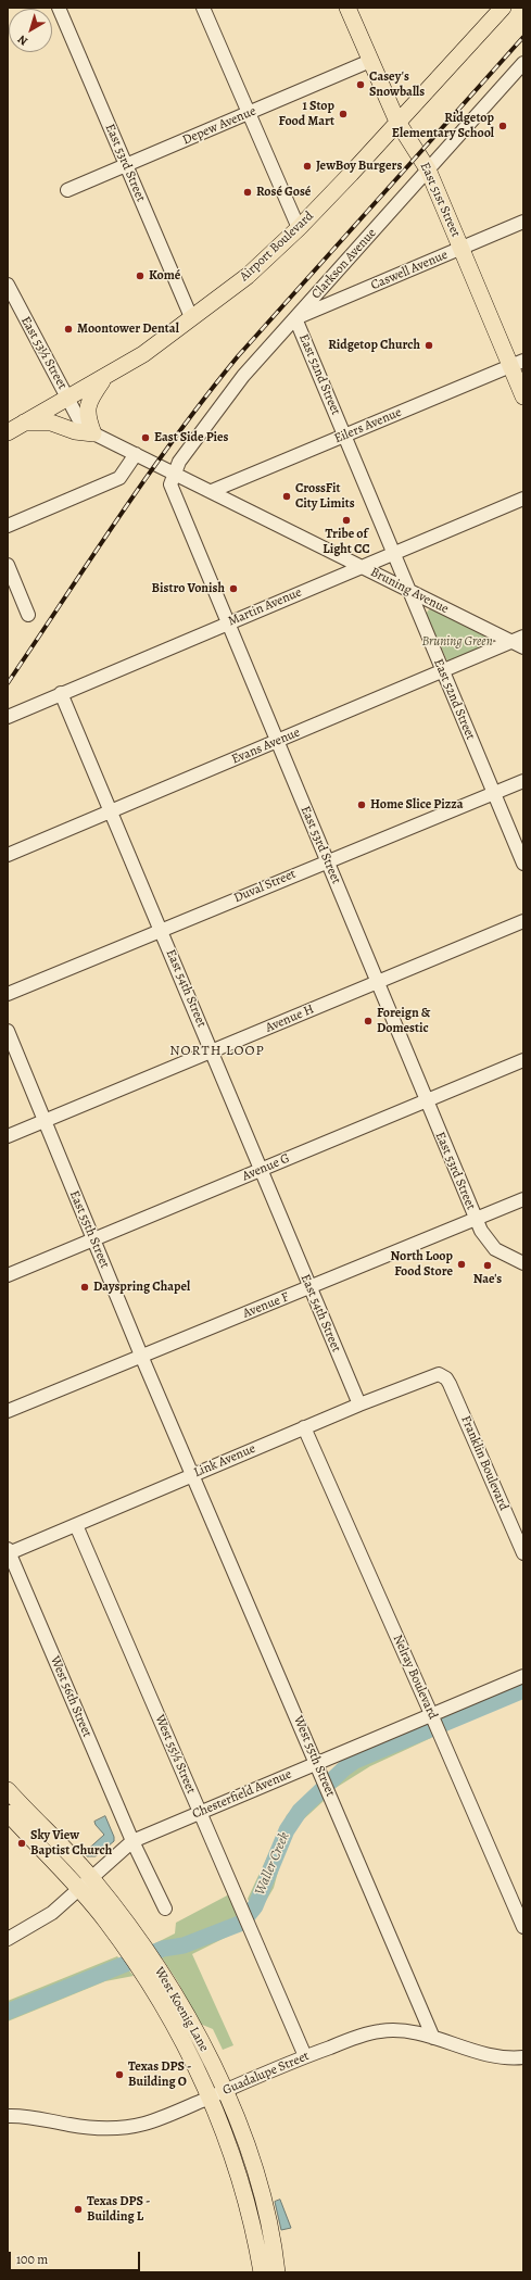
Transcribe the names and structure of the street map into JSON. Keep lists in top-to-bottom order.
{
  "streets": {
    "main road": ["East 51st Street", "Airport Boulevard", "West Koenig Lane"],
    "street": [
      "Depew Avenue",
      "East 53rd Street",
      "Clarkson Avenue",
      "Caswell Avenue",
      "East 53½ Street",
      "East 52nd Street",
      "Eilers Avenue",
      "Bruning Avenue",
      "Martin Avenue",
      "Evans Avenue",
      "Duval Street",
      "East 54th Street",
      "Avenue H",
      "Avenue G",
      "East 55th Street",
      "Avenue F",
      "Link Avenue",
      "Franklin Boulevard",
      "Nelray Boulevard",
      "West 56th Street",
      "West 55½ Street",
      "West 55th Street",
      "Chesterfield Avenue",
      "Guadalupe Street"
    ]
  },
  "crossings": [
    ["Depew Avenue", "East 53rd Street"],
    ["Depew Avenue", "East 51st Street"],
    ["East 53rd Street", "Airport Boulevard"],
    ["East 53rd Street", "Clarkson Avenue"],
    ["East 53rd Street", "Bruning Avenue"],
    ["East 53rd Street", "Martin Avenue"],
    ["East 53rd Street", "Evans Avenue"],
    ["East 53rd Street", "Duval Street"],
    ["East 53rd Street", "Avenue H"],
    ["East 53rd Street", "Avenue G"],
    ["East 53rd Street", "Avenue F"],
    ["East 51st Street", "Airport Boulevard"],
    ["East 51st Street", "Clarkson Avenue"],
    ["East 51st Street", "Caswell Avenue"],
    ["East 51st Street", "Eilers Avenue"],
    ["Airport Boulevard", "East 53½ Street"],
    ["Clarkson Avenue", "Caswell Avenue"],
    ["Clarkson Avenue", "East 52nd Street"],
    ["Clarkson Avenue", "Bruning Avenue"],
    ["Caswell Avenue", "East 52nd Street"],
    ["East 52nd Street", "Eilers Avenue"],
    ["East 52nd Street", "Bruning Avenue"],
    ["East 52nd Street", "Martin Avenue"],
    ["East 52nd Street", "Evans Avenue"],
    ["East 52nd Street", "Duval Street"],
    ["Eilers Avenue", "Bruning Avenue"],
    ["Bruning Avenue", "Martin Avenue"],
    ["Bruning Avenue", "Evans Avenue"],
    ["Martin Avenue", "East 54th Street"],
    ["Evans Avenue", "East 54th Street"],
    ["Duval Street", "East 54th Street"],
    ["East 54th Street", "Avenue H"],
    ["East 54th Street", "Avenue G"],
    ["East 54th Street", "Avenue F"],
    ["East 54th Street", "Link Avenue"],
    ["Avenue H", "East 55th Street"],
    ["Avenue G", "East 55th Street"],
    ["East 55th Street", "Avenue F"],
    ["East 55th Street", "Link Avenue"],
    ["East 55th Street", "West 55th Street"],
    ["Link Avenue", "Franklin Boulevard"],
    ["Link Avenue", "Nelray Boulevard"],
    ["Link Avenue", "West 56th Street"],
    ["Link Avenue", "West 55½ Street"],
    ["Link Avenue", "West 55th Street"],
    ["Nelray Boulevard", "Chesterfield Avenue"],
    ["West 56th Street", "Chesterfield Avenue"],
    ["West 55½ Street", "Chesterfield Avenue"],
    ["West 55½ Street", "Guadalupe Street"],
    ["West 55th Street", "Chesterfield Avenue"],
    ["West 55th Street", "Guadalupe Street"],
    ["Chesterfield Avenue", "West Koenig Lane"],
    ["West Koenig Lane", "Guadalupe Street"]
  ],
  "districts": ["NORTH LOOP"],
  "water": ["Waller Creek"],
  "parks": ["Bruning Green"],
  "places": [
    "Casey's Snowballs",
    "1 Stop Food Mart",
    "Ridgetop Elementary School",
    "JewBoy Burgers",
    "Rosé Gosé",
    "Komé",
    "Moontower Dental",
    "Ridgetop Church",
    "East Side Pies",
    "CrossFit City Limits",
    "Tribe of Light CC",
    "Bistro Vonish",
    "Home Slice Pizza",
    "Foreign & Domestic",
    "North Loop Food Store",
    "Nae's",
    "Dayspring Chapel",
    "Sky View Baptist Church",
    "Texas DPS - Building O",
    "Texas DPS - Building L"
  ],
  "scale_bar": "100 m",
  "north": "bottom left"
}
